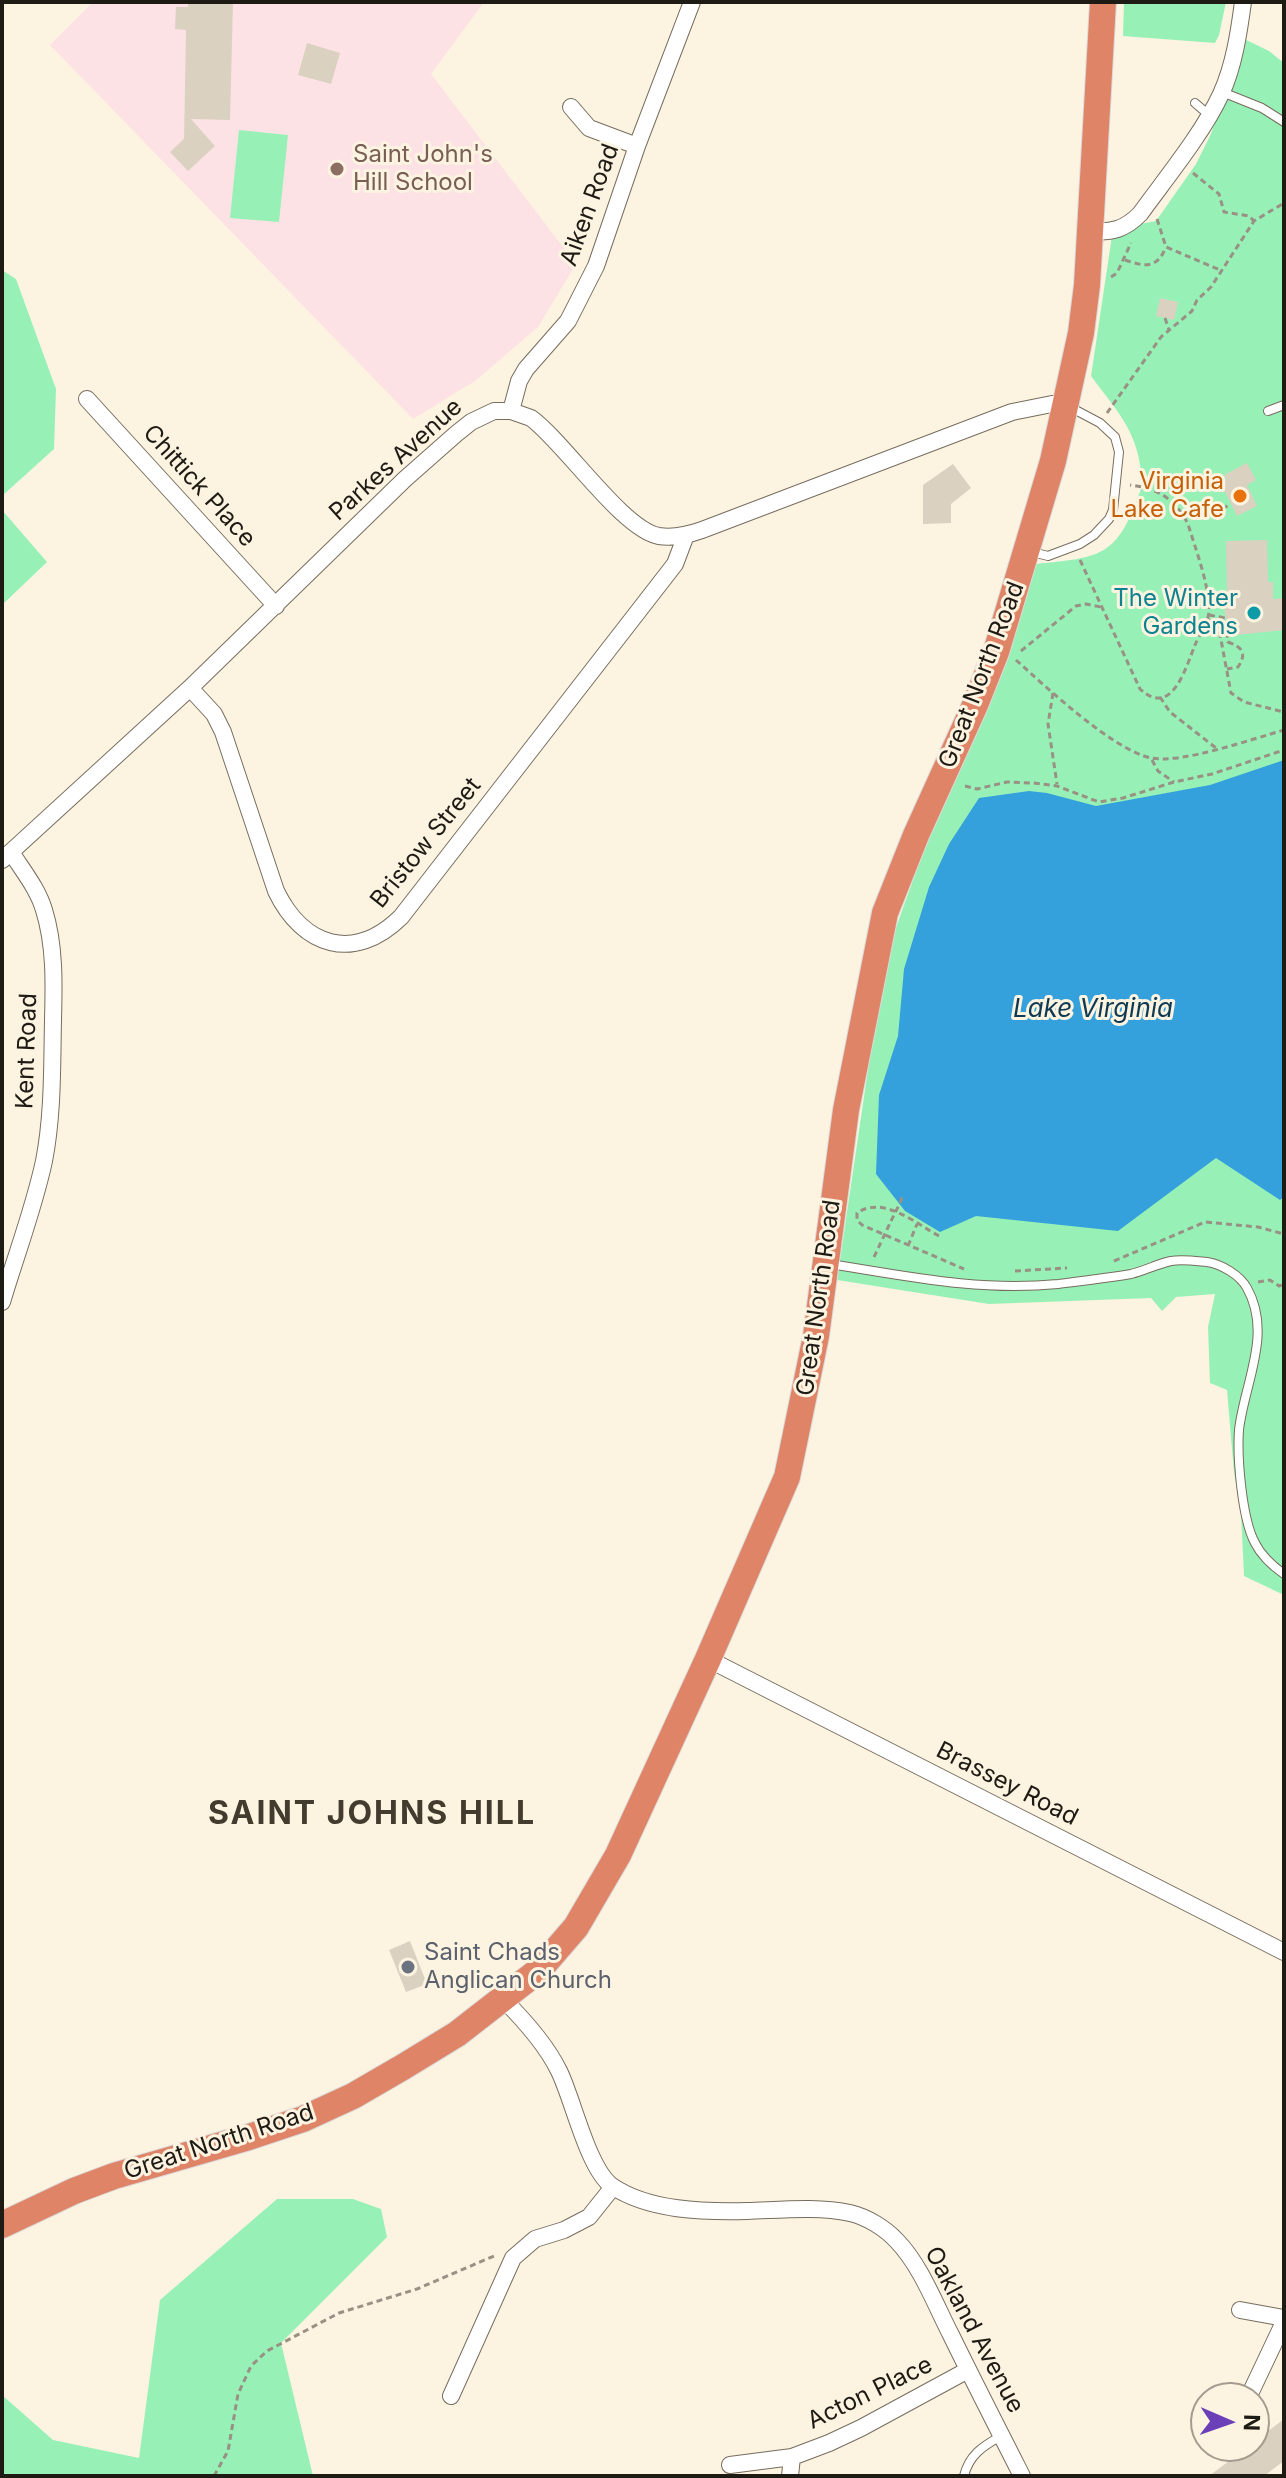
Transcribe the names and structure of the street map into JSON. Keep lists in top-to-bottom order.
{
  "streets": {
    "highway": ["Great North Road"],
    "street": [
      "Aiken Road",
      "Parkes Avenue",
      "Chittick Place",
      "Bristow Street",
      "Kent Road",
      "Brassey Road",
      "Oakland Avenue",
      "Acton Place"
    ]
  },
  "crossings": [
    ["Aiken Road", "Parkes Avenue"],
    ["Parkes Avenue", "Chittick Place"],
    ["Parkes Avenue", "Bristow Street"],
    ["Parkes Avenue", "Kent Road"],
    ["Great North Road", "Brassey Road"],
    ["Oakland Avenue", "Acton Place"]
  ],
  "districts": ["SAINT JOHNS HILL"],
  "water": ["Lake Virginia"],
  "places": [
    "Saint John's Hill School",
    "Virginia Lake Cafe",
    "The Winter Gardens",
    "Saint Chads Anglican Church"
  ],
  "north": "right"
}
